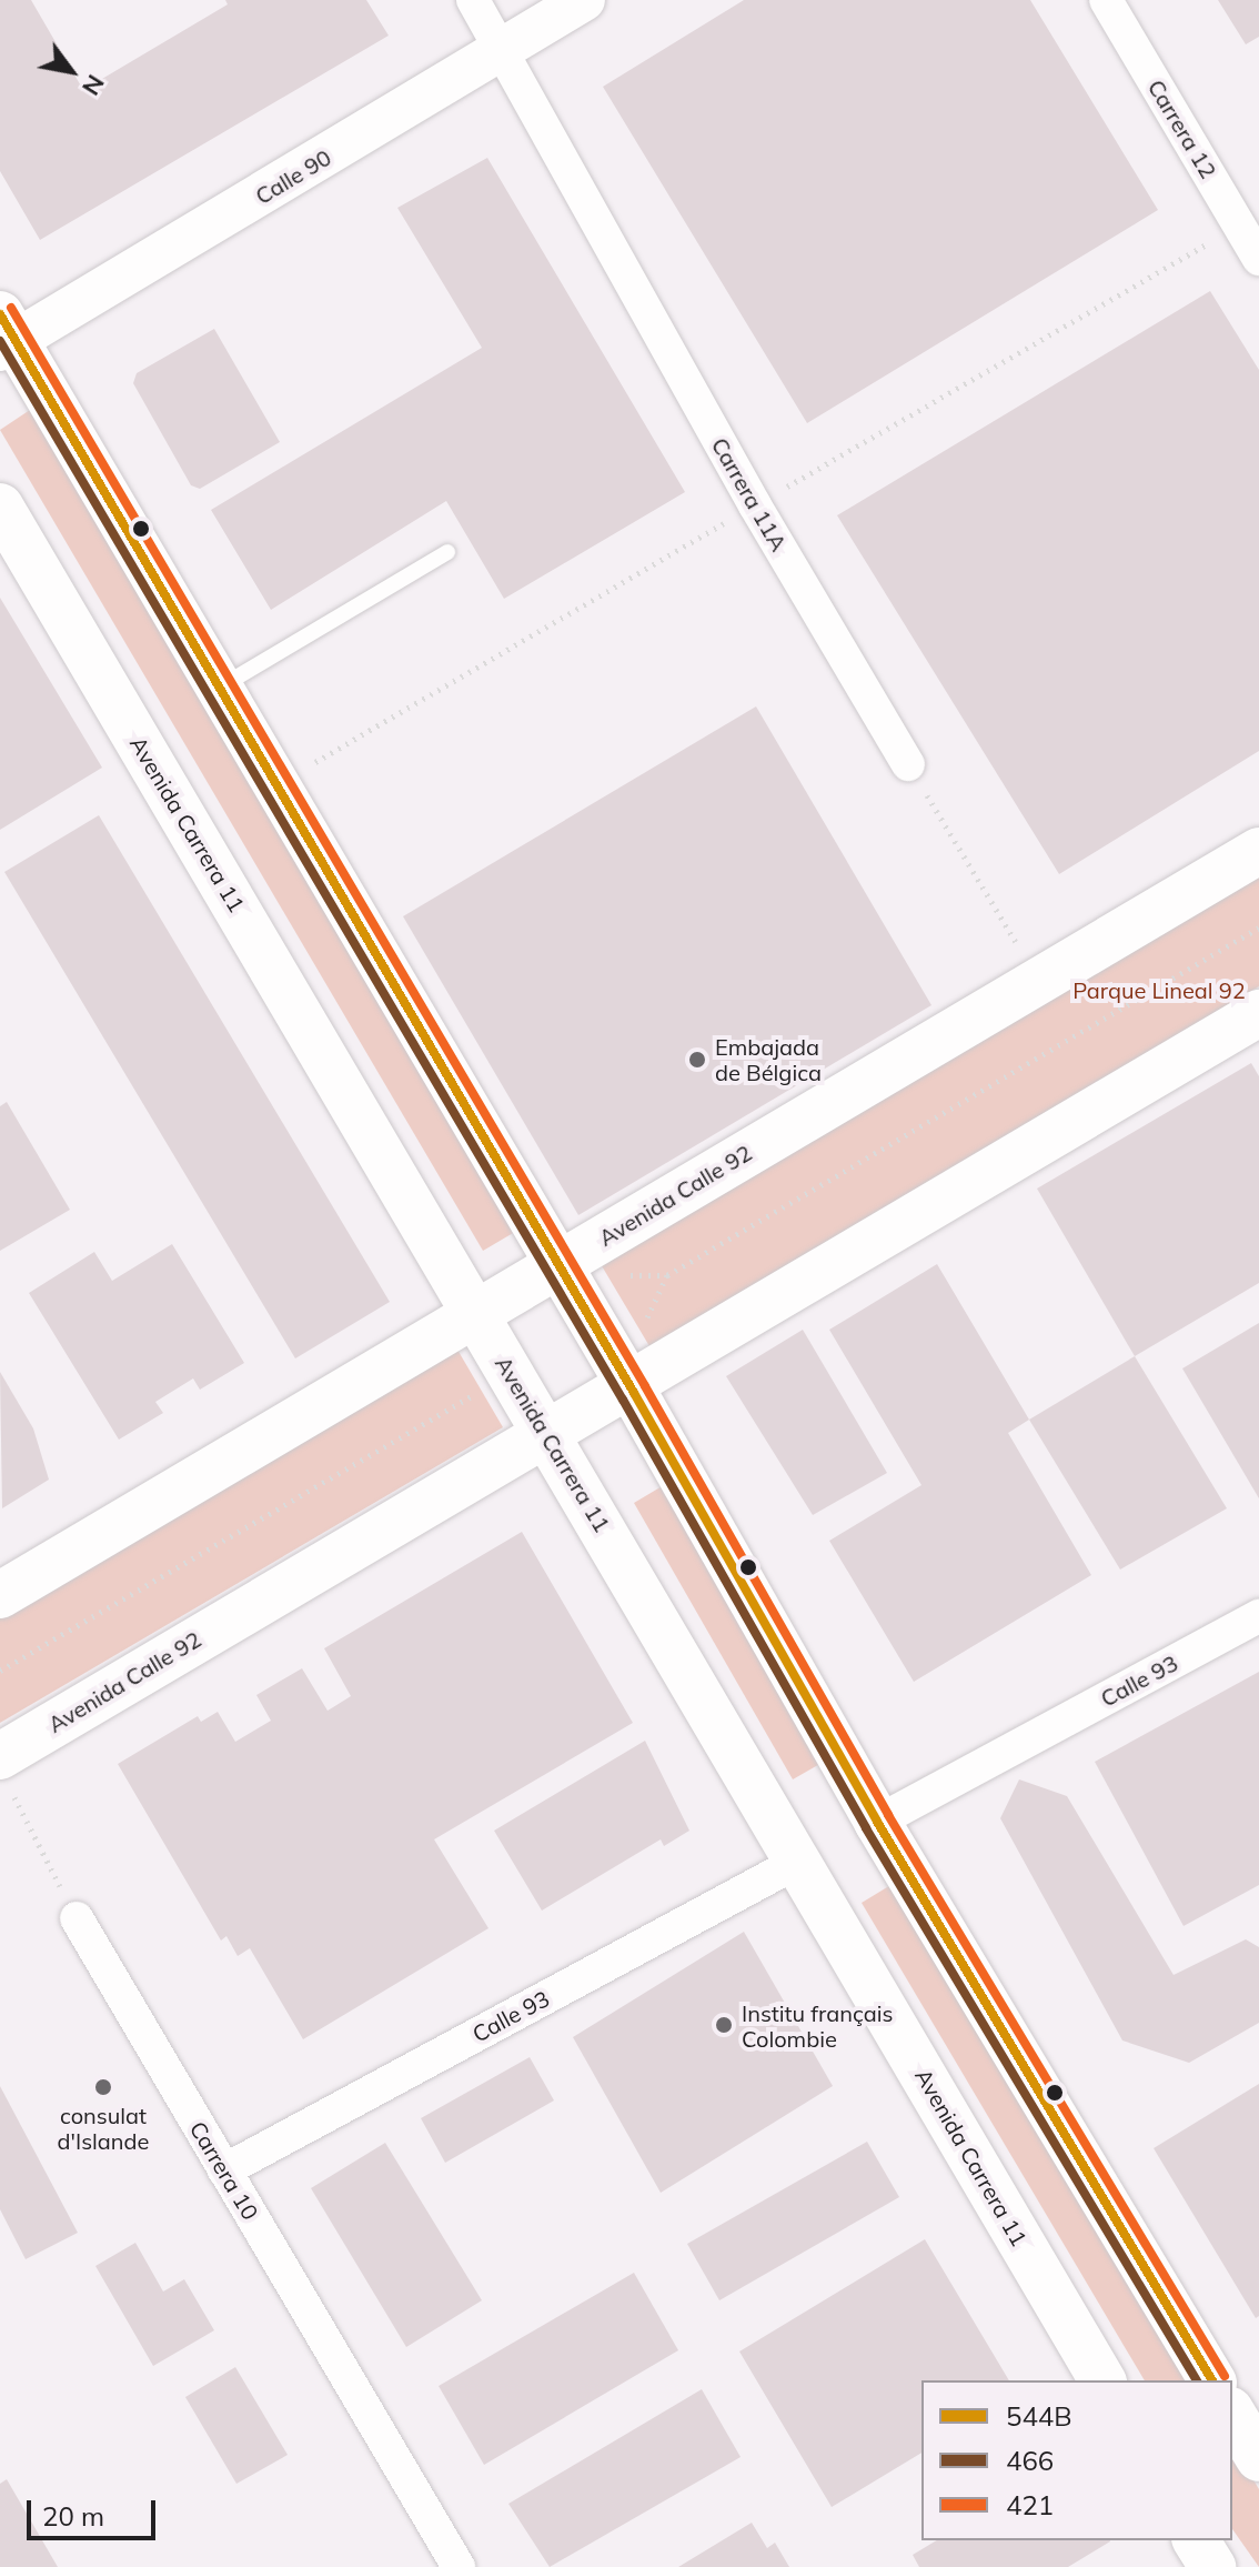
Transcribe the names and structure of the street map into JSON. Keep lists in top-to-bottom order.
{
  "streets": {
    "main road": ["Avenida Carrera 11", "Avenida Calle 92"],
    "street": [
      "Carrera 12",
      "Calle 90",
      "Carrera 11A",
      "Calle 93",
      "Carrera 10"
    ]
  },
  "crossings": [
    ["Calle 90", "Carrera 11A"],
    ["Avenida Carrera 11", "Avenida Calle 92"],
    ["Avenida Carrera 11", "Calle 93"],
    ["Calle 93", "Carrera 10"]
  ],
  "parks": ["Parque Lineal 92"],
  "places": ["Embajada de Bélgica", "Institu français Colombie", "consulat d'Islande"],
  "lines": ["transit line 421", "transit line 544B", "transit line 466"],
  "legend": ["544B", "466", "421"],
  "scale_bar": "20 m",
  "north": "bottom right"
}
